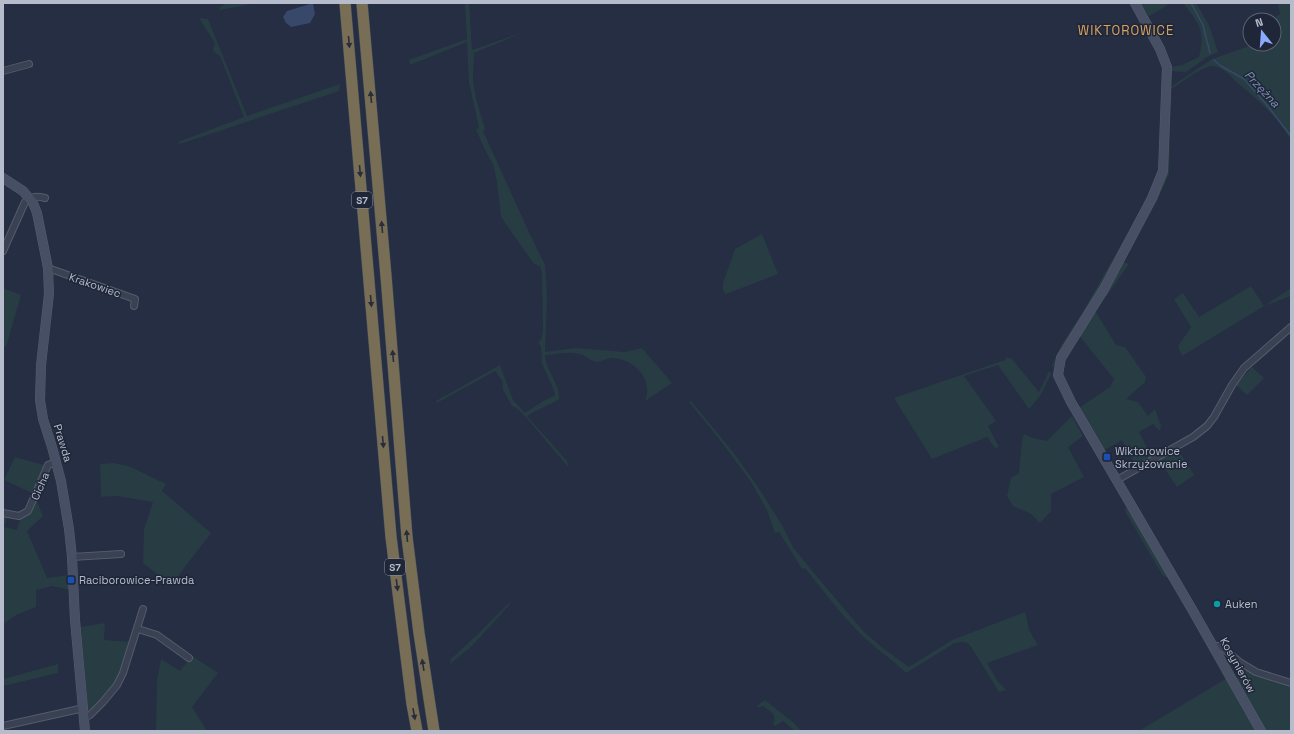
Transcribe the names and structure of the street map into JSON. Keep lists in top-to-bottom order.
{
  "streets": {
    "highway": ["S7"],
    "street": [
      "Krakowiec",
      "Prawda",
      "Cicha",
      "Kosynierów"
    ]
  },
  "crossings": [
    ["Krakowiec", "Prawda"],
    ["Prawda", "Cicha"]
  ],
  "districts": ["WIKTOROWICE"],
  "water": ["Przężna"],
  "places": {
    "transit": ["Wiktorowice Skrzyżowanie", "Raciborowice-Prawda"],
    "other": ["Auken"]
  },
  "north": "top"
}
